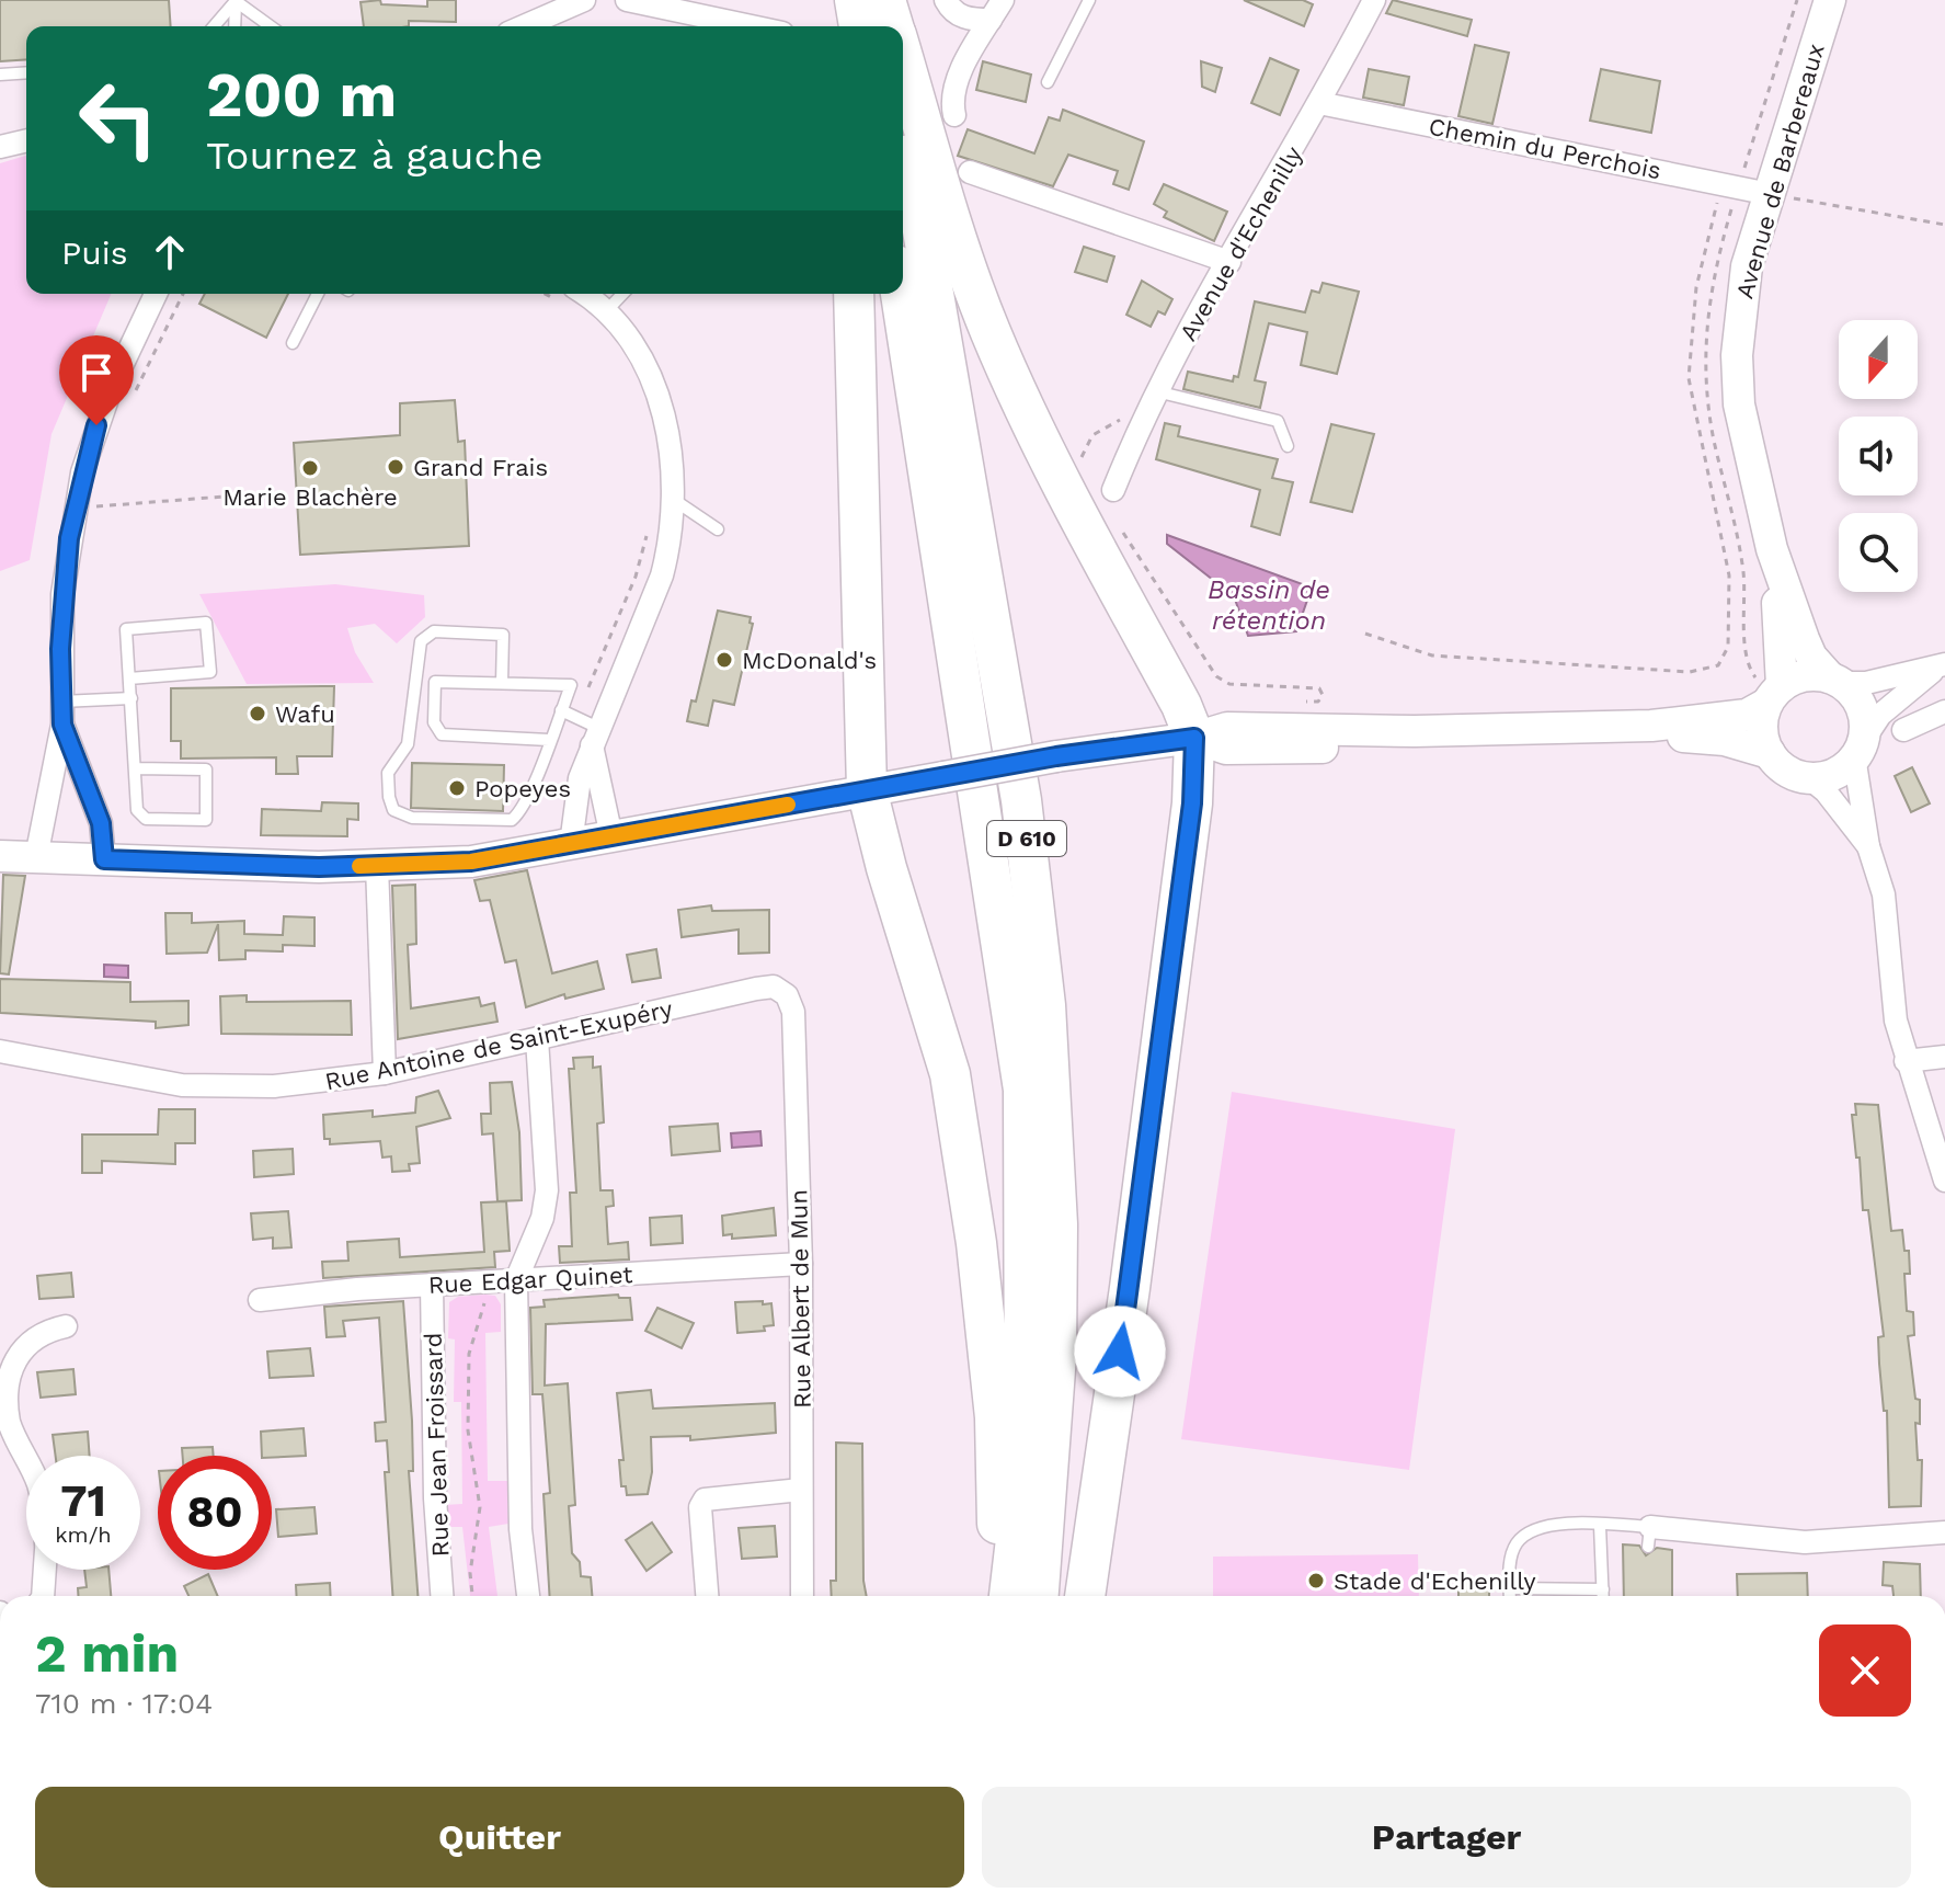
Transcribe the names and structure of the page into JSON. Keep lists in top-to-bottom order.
{
  "streets": {
    "highway": ["D 610"],
    "street": [
      "Chemin du Perchois",
      "Avenue de Barbereaux",
      "Avenue d'Echenilly",
      "Rue Antoine de Saint-Exupéry",
      "Rue Edgar Quinet",
      "Rue Albert de Mun",
      "Rue Jean Froissard"
    ]
  },
  "crossings": [
    ["Chemin du Perchois", "Avenue de Barbereaux"],
    ["Chemin du Perchois", "Avenue d'Echenilly"],
    ["Rue Antoine de Saint-Exupéry", "Rue Albert de Mun"],
    ["Rue Edgar Quinet", "Rue Albert de Mun"],
    ["Rue Edgar Quinet", "Rue Jean Froissard"]
  ],
  "water": ["Bassin de rétention"],
  "places": [
    "Grand Frais",
    "Marie Blachère",
    "McDonald's",
    "Wafu",
    "Popeyes",
    "Stade d'Echenilly"
  ],
  "north": "bottom",
  "page": {
    "turn": ["200 m", "Tournez à gauche"],
    "then": "Puis",
    "speed": "71 km/h",
    "limit": "80",
    "heading": ["2 min", "710 m · 17:04"],
    "buttons": ["Quitter", "Partager"]
  }
}
